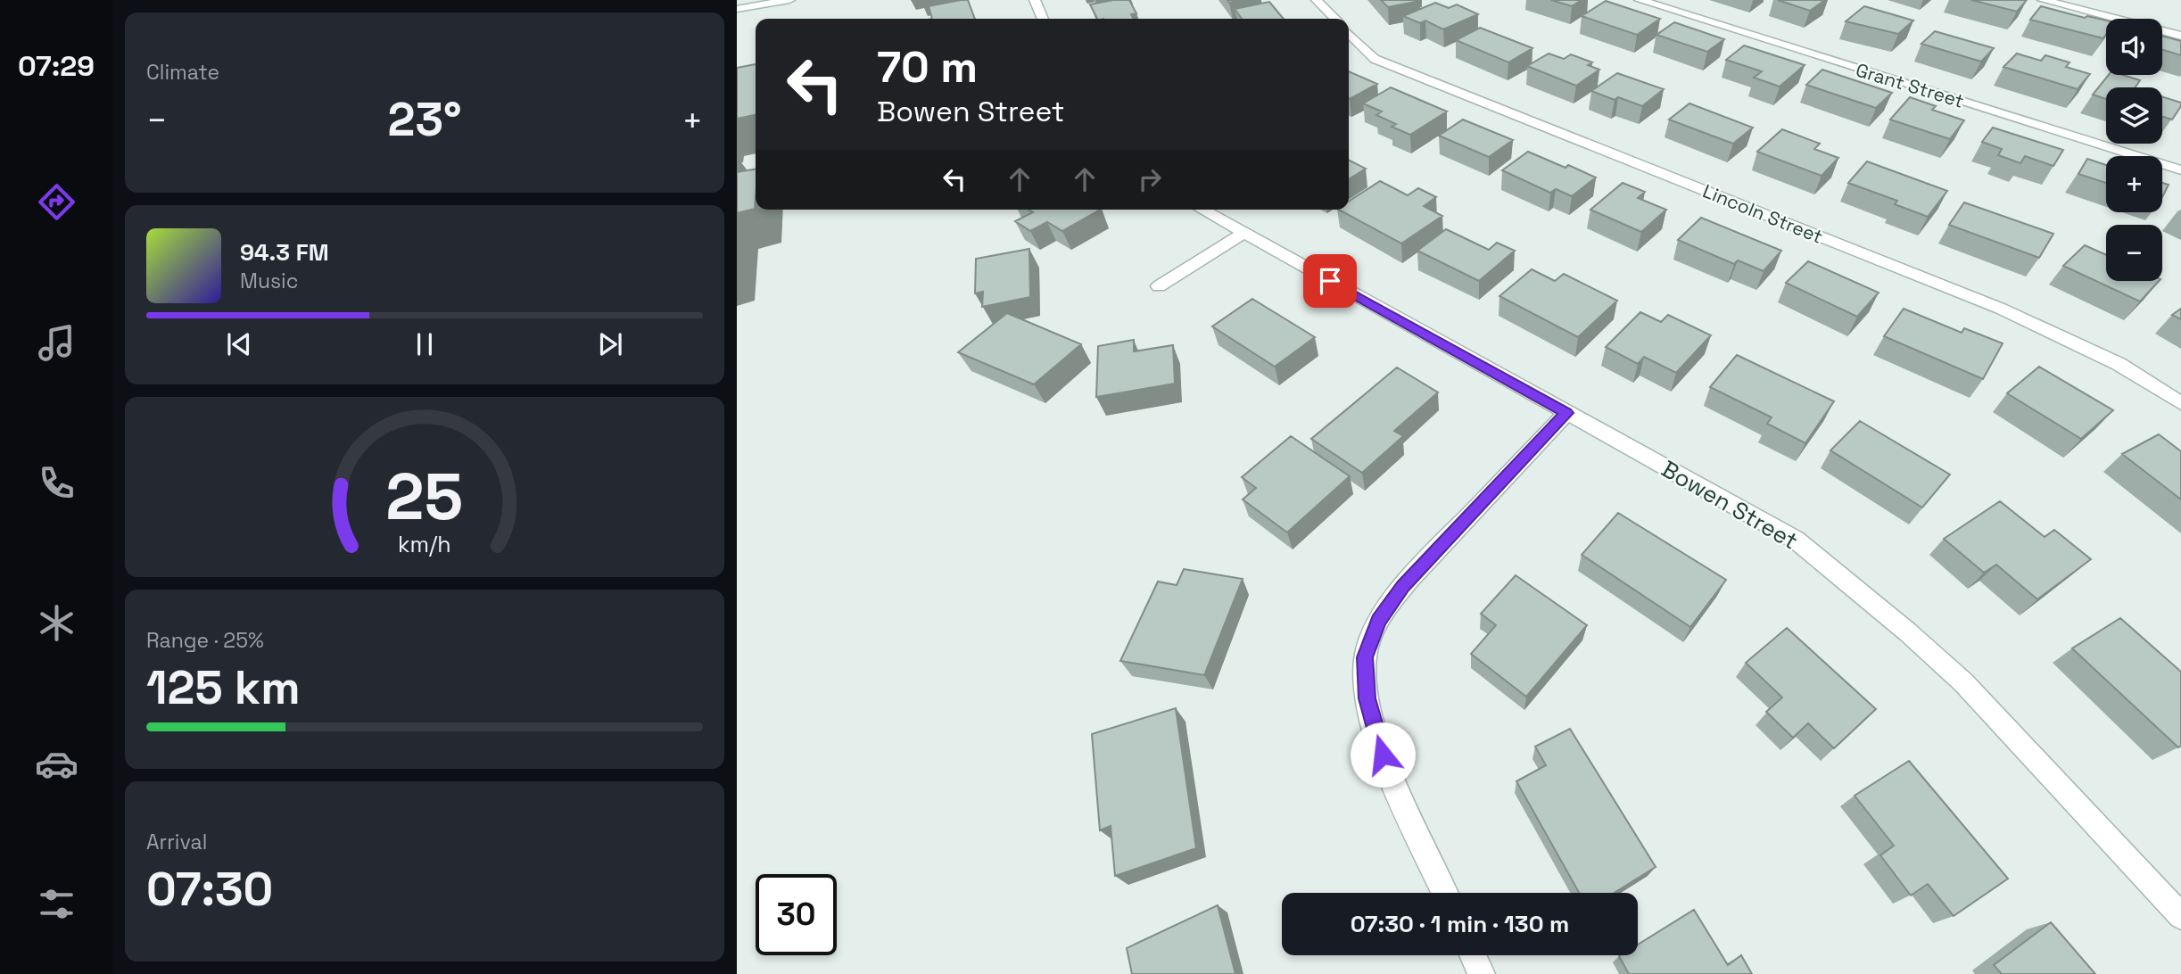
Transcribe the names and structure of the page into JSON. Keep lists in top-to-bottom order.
{
  "streets": {
    "street": ["Grant Street", "Lincoln Street", "Bowen Street"]
  },
  "page": {
    "tabs": "07:29",
    "tile": [
      "Climate",
      ["Range · 25%", "125 km"],
      ["Arrival", "07:30"]
    ],
    "map_buttons": ["+", "−"],
    "turn": ["70 m", "Bowen Street"],
    "heat": ["−", "23°", "+"],
    "song": ["94.3 FM", "Music"],
    "limit": "30",
    "trip": "07:30 · 1 min · 130 m",
    "gauge": ["25", "km/h"]
  }
}
